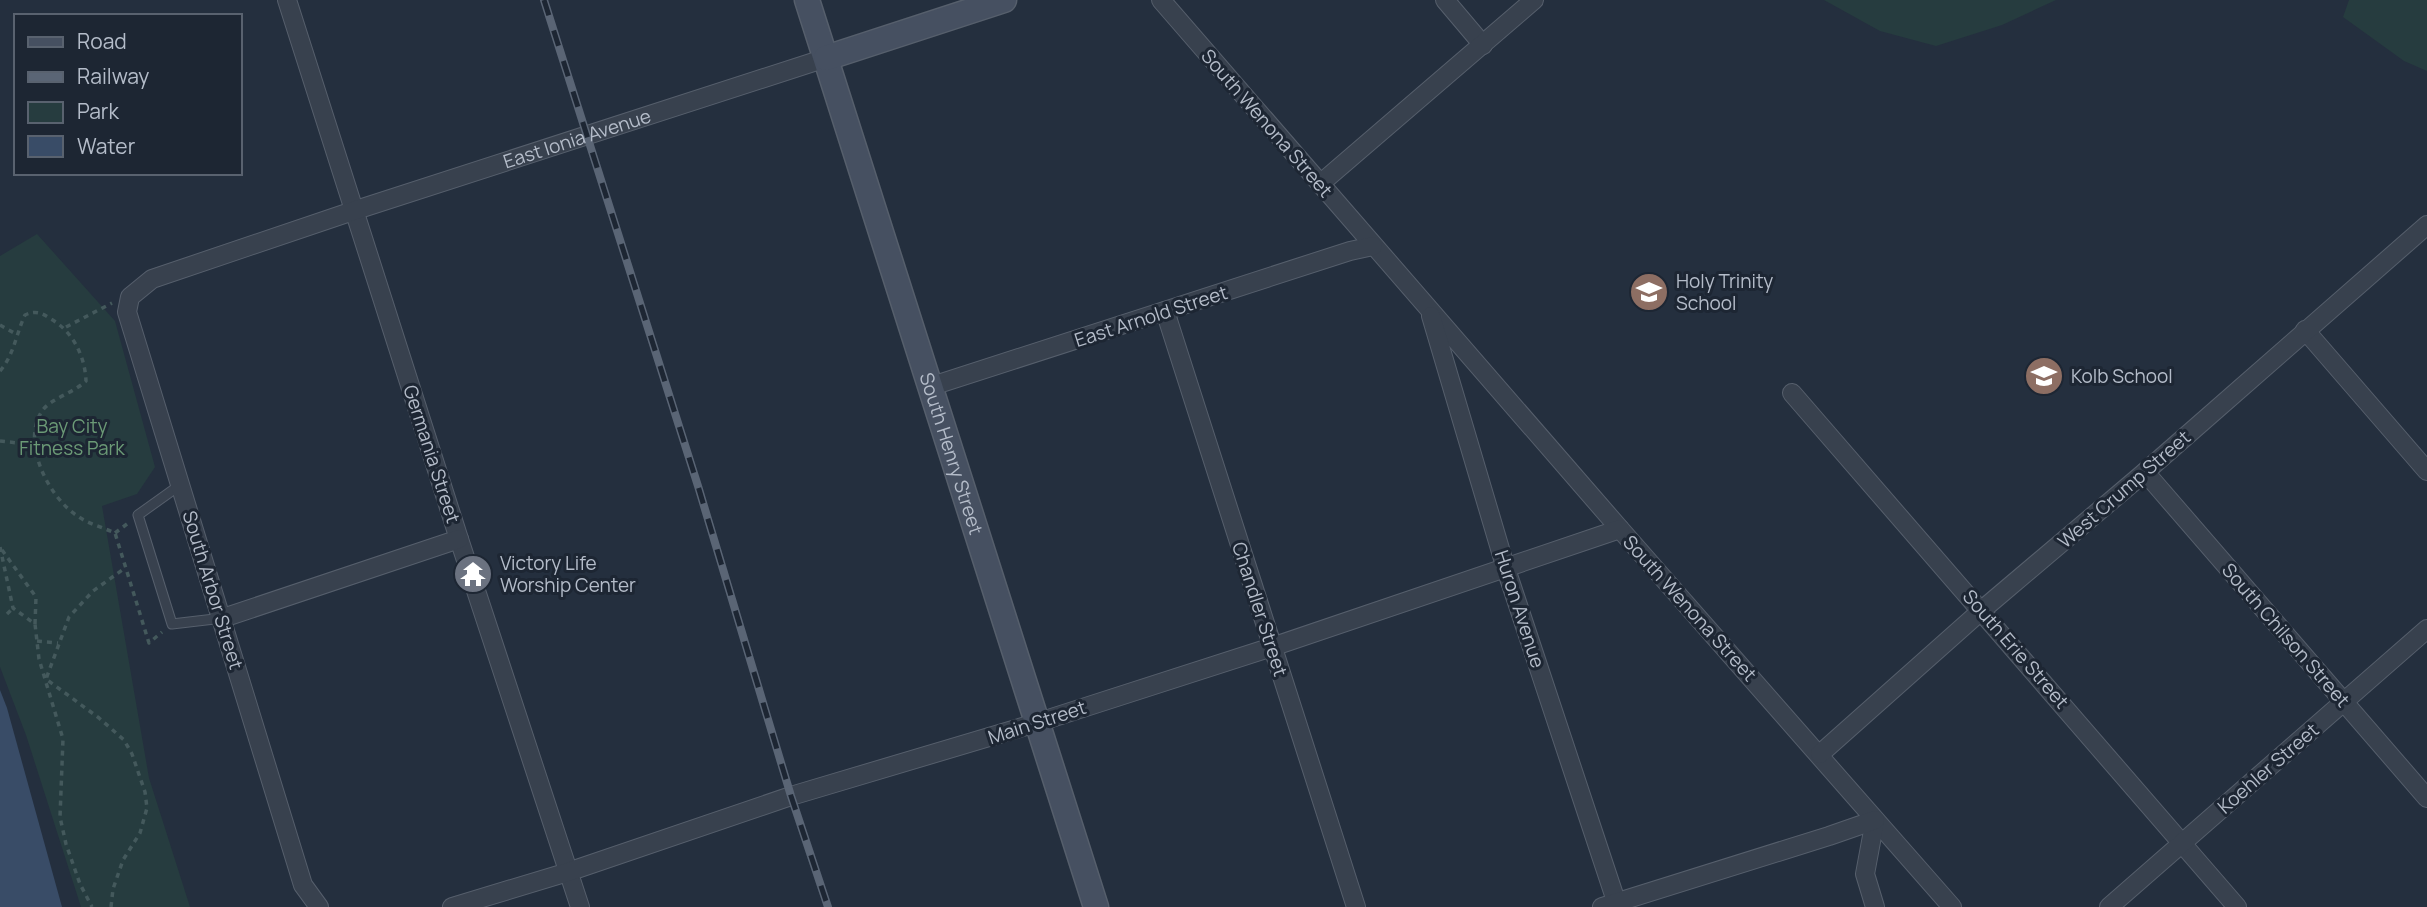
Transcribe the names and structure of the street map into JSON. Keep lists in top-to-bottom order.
{
  "streets": {
    "street": [
      "South Wenona Street",
      "East Ionia Avenue",
      "East Arnold Street",
      "Germania Street",
      "South Henry Street",
      "West Crump Street",
      "South Arbor Street",
      "Chandler Street",
      "Huron Avenue",
      "South Chilson Street",
      "South Erie Street",
      "Main Street",
      "Koehler Street"
    ]
  },
  "crossings": [
    ["South Wenona Street", "East Arnold Street"],
    ["South Wenona Street", "West Crump Street"],
    ["South Wenona Street", "Huron Avenue"],
    ["South Wenona Street", "Main Street"],
    ["East Ionia Avenue", "Germania Street"],
    ["East Ionia Avenue", "South Henry Street"],
    ["East Ionia Avenue", "South Arbor Street"],
    ["East Arnold Street", "South Henry Street"],
    ["East Arnold Street", "Chandler Street"],
    ["Germania Street", "Main Street"],
    ["South Henry Street", "Main Street"],
    ["West Crump Street", "South Chilson Street"],
    ["West Crump Street", "South Erie Street"],
    ["Chandler Street", "Main Street"],
    ["Huron Avenue", "Main Street"],
    ["South Chilson Street", "Koehler Street"],
    ["South Erie Street", "Koehler Street"]
  ],
  "parks": ["Bay City Fitness Park"],
  "places": {
    "school or university": ["Holy Trinity School", "Kolb School"],
    "temple": ["Victory Life Worship Center"]
  },
  "legend": [
    "Road",
    "Railway",
    "Park",
    "Water"
  ]
}
